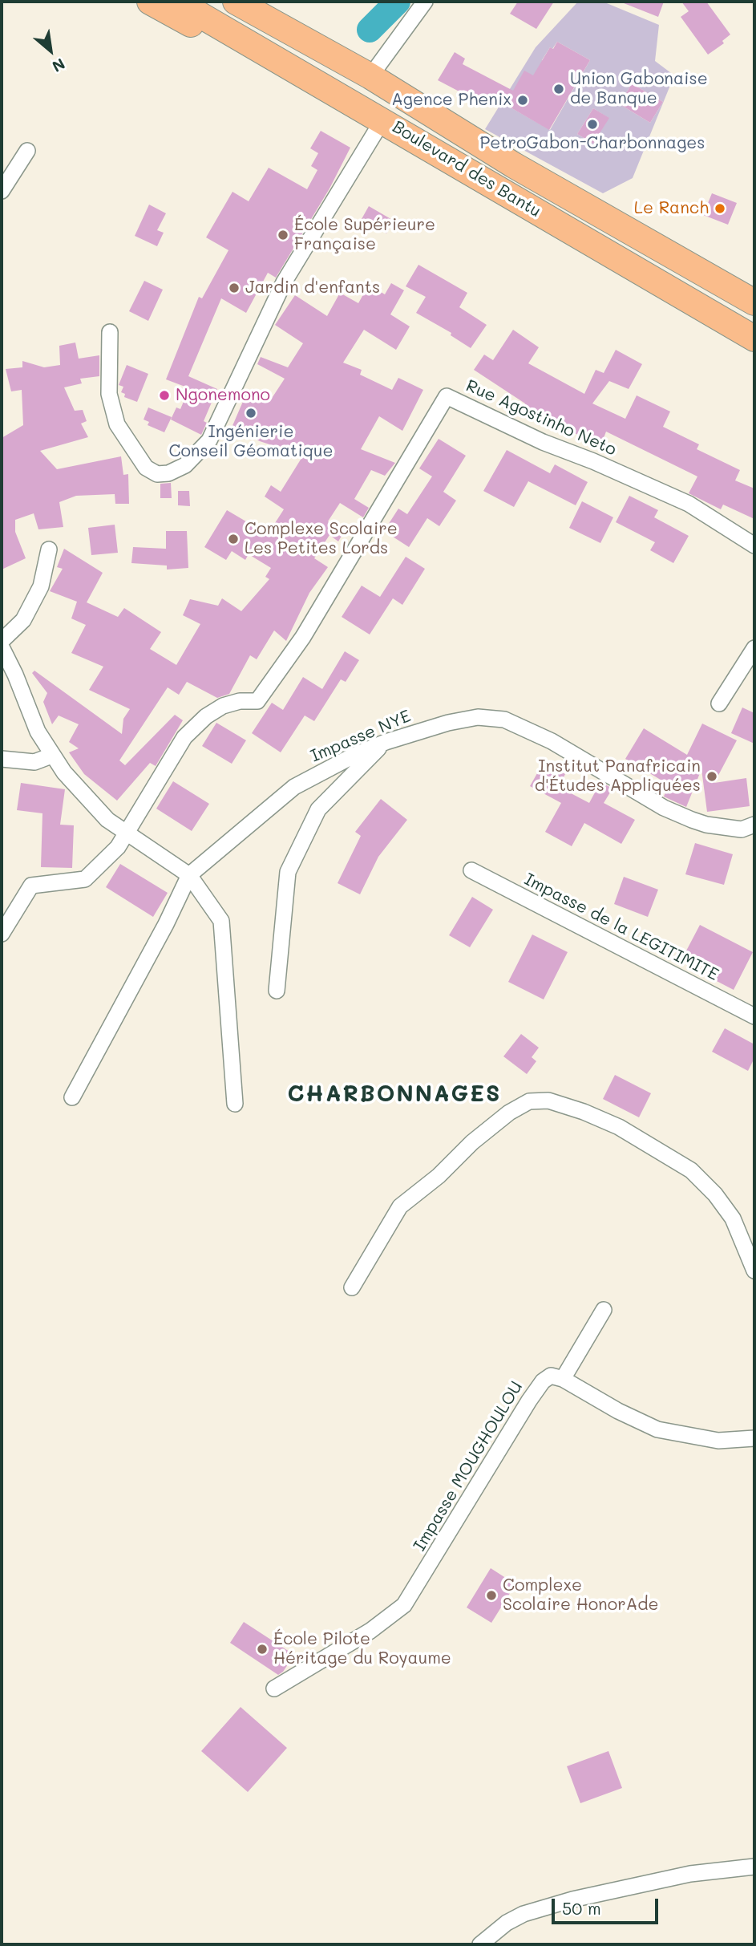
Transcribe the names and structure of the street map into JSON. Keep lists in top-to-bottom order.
{
  "streets": {
    "highway": ["Boulevard des Bantu"],
    "street": [
      "Rue Agostinho Neto",
      "Impasse NYE",
      "Impasse de la LEGITIMITE",
      "Impasse MOUGHOULOU"
    ]
  },
  "districts": ["CHARBONNAGES"],
  "places": [
    "Union Gabonaise de Banque",
    "Agence Phenix",
    "PetroGabon-Charbonnages",
    "Le Ranch",
    "École Supérieure Française",
    "Jardin d'enfants",
    "Ngonemono",
    "Ingénierie Conseil Géomatique",
    "Complexe Scolaire Les Petites Lords",
    "Institut Panafricain d'Études Appliquées",
    "Complexe Scolaire HonorAde",
    "École Pilote Héritage du Royaume"
  ],
  "scale_bar": "50 m",
  "north": "bottom right"
}
